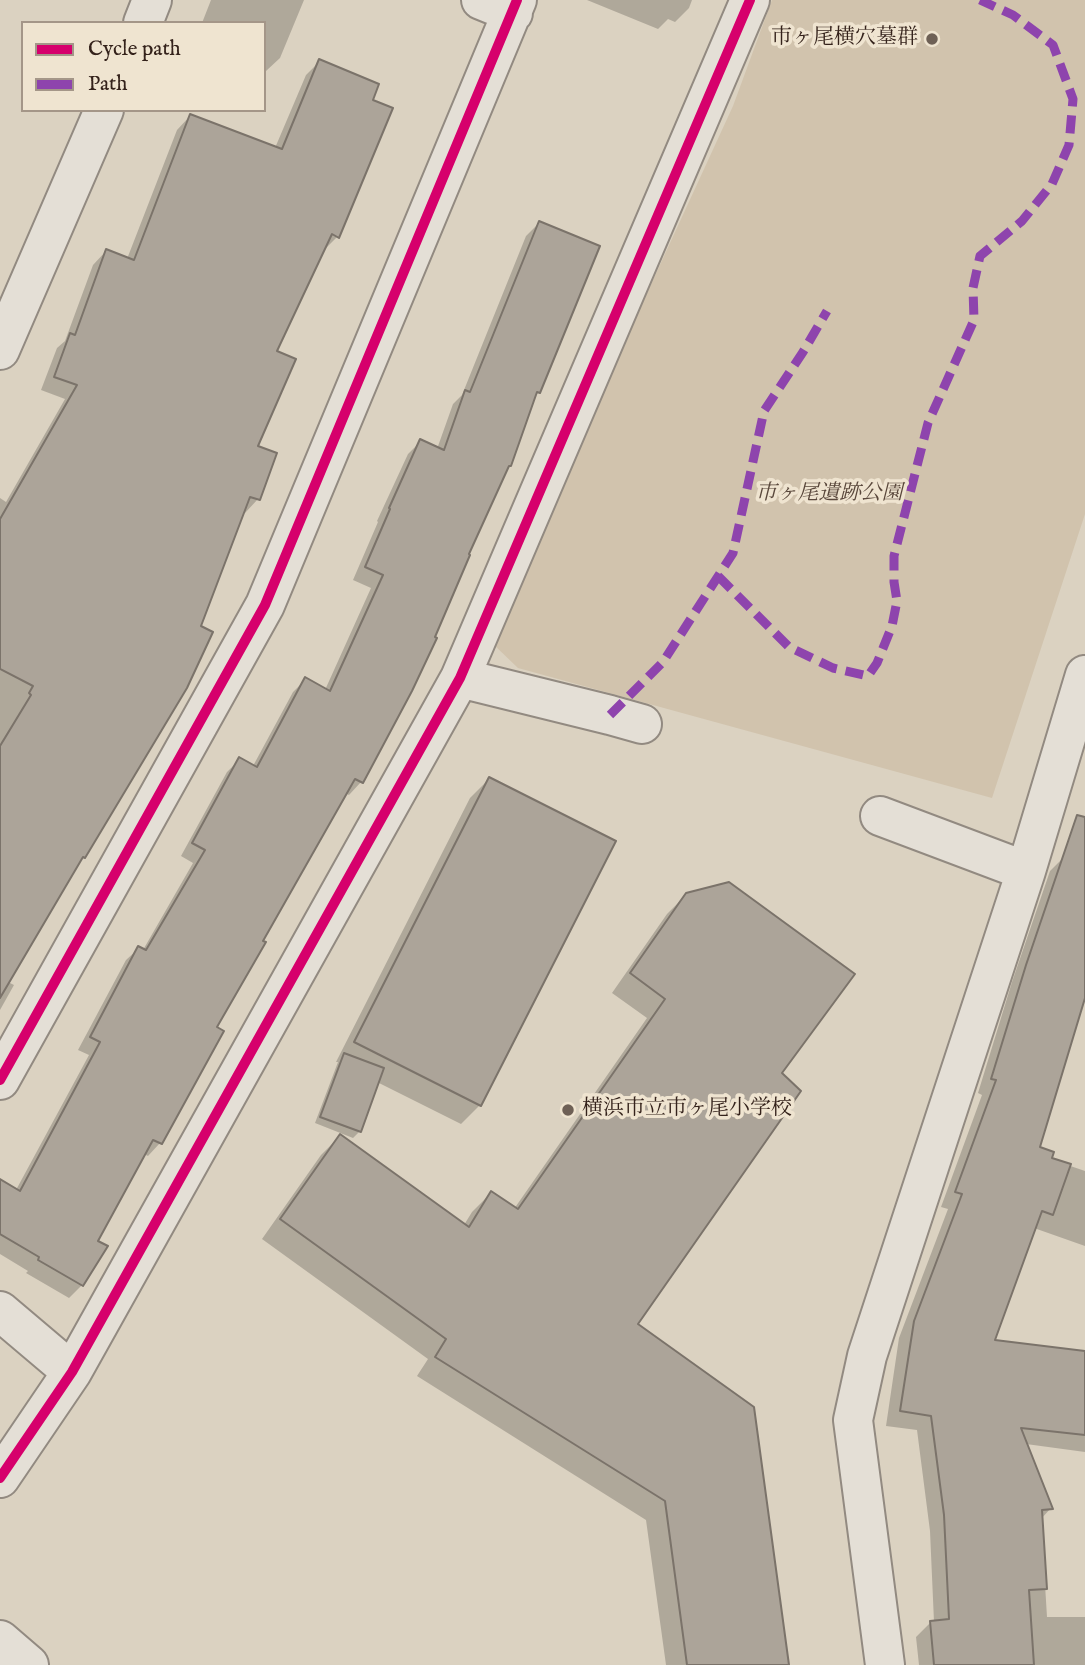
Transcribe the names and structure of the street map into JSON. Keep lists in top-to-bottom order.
{
  "parks": ["市ヶ尾遺跡公園"],
  "places": ["市ヶ尾横穴墓群", "横浜市立市ヶ尾小学校"],
  "legend": ["Cycle path", "Path"]
}
